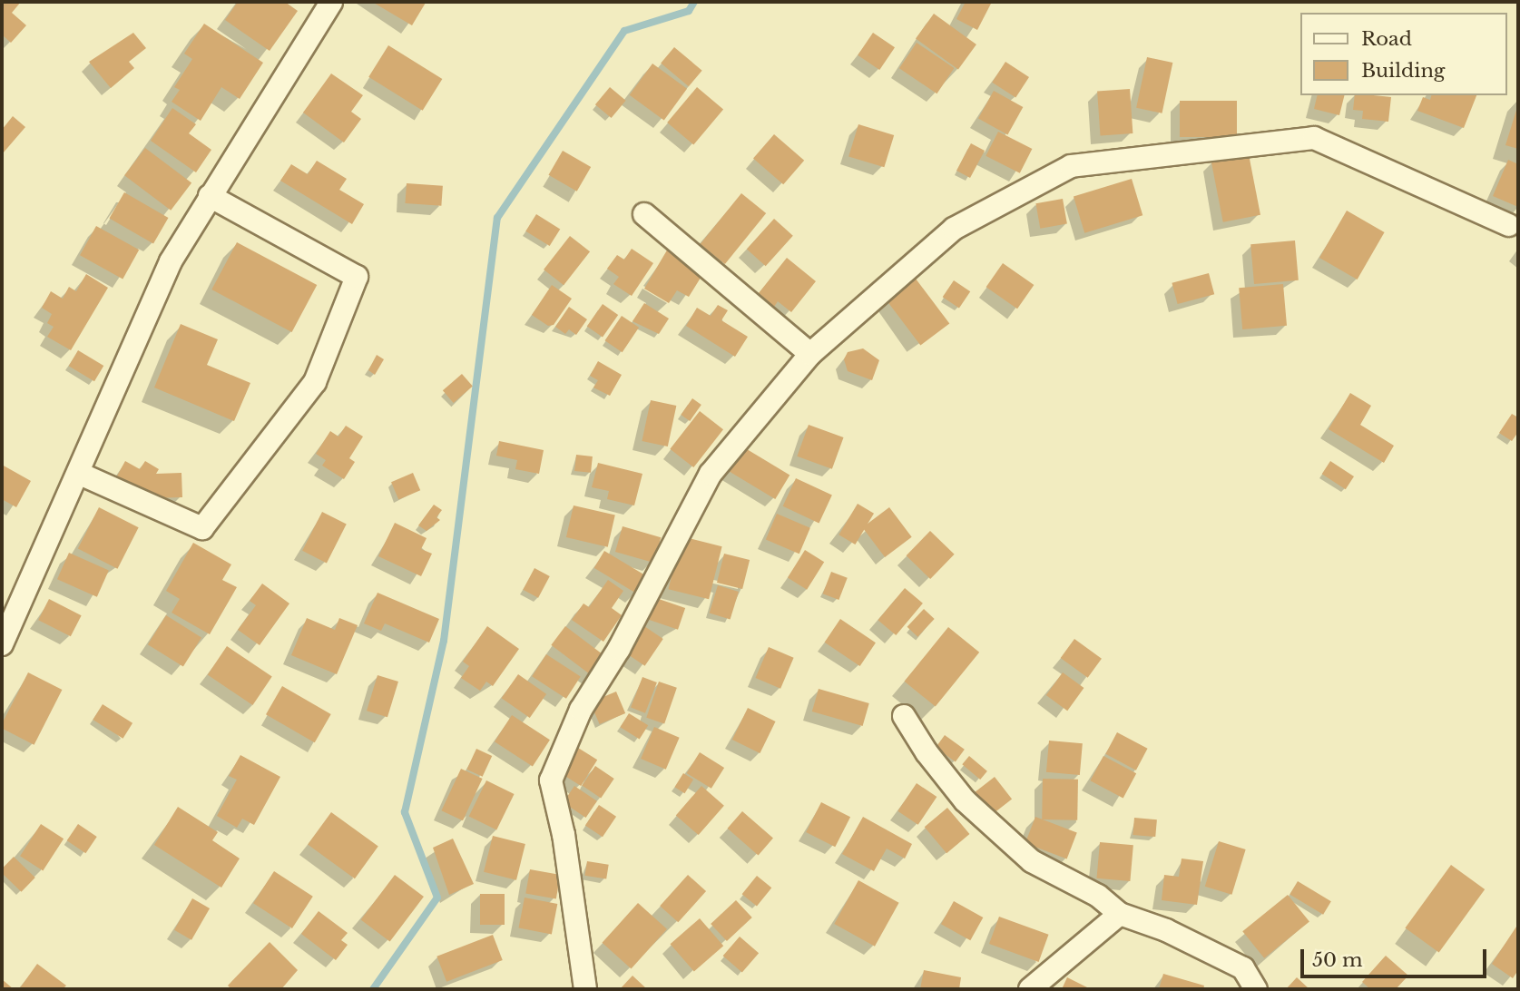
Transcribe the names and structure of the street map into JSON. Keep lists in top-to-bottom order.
{
  "legend": ["Road", "Building"],
  "scale_bar": "50 m"
}
